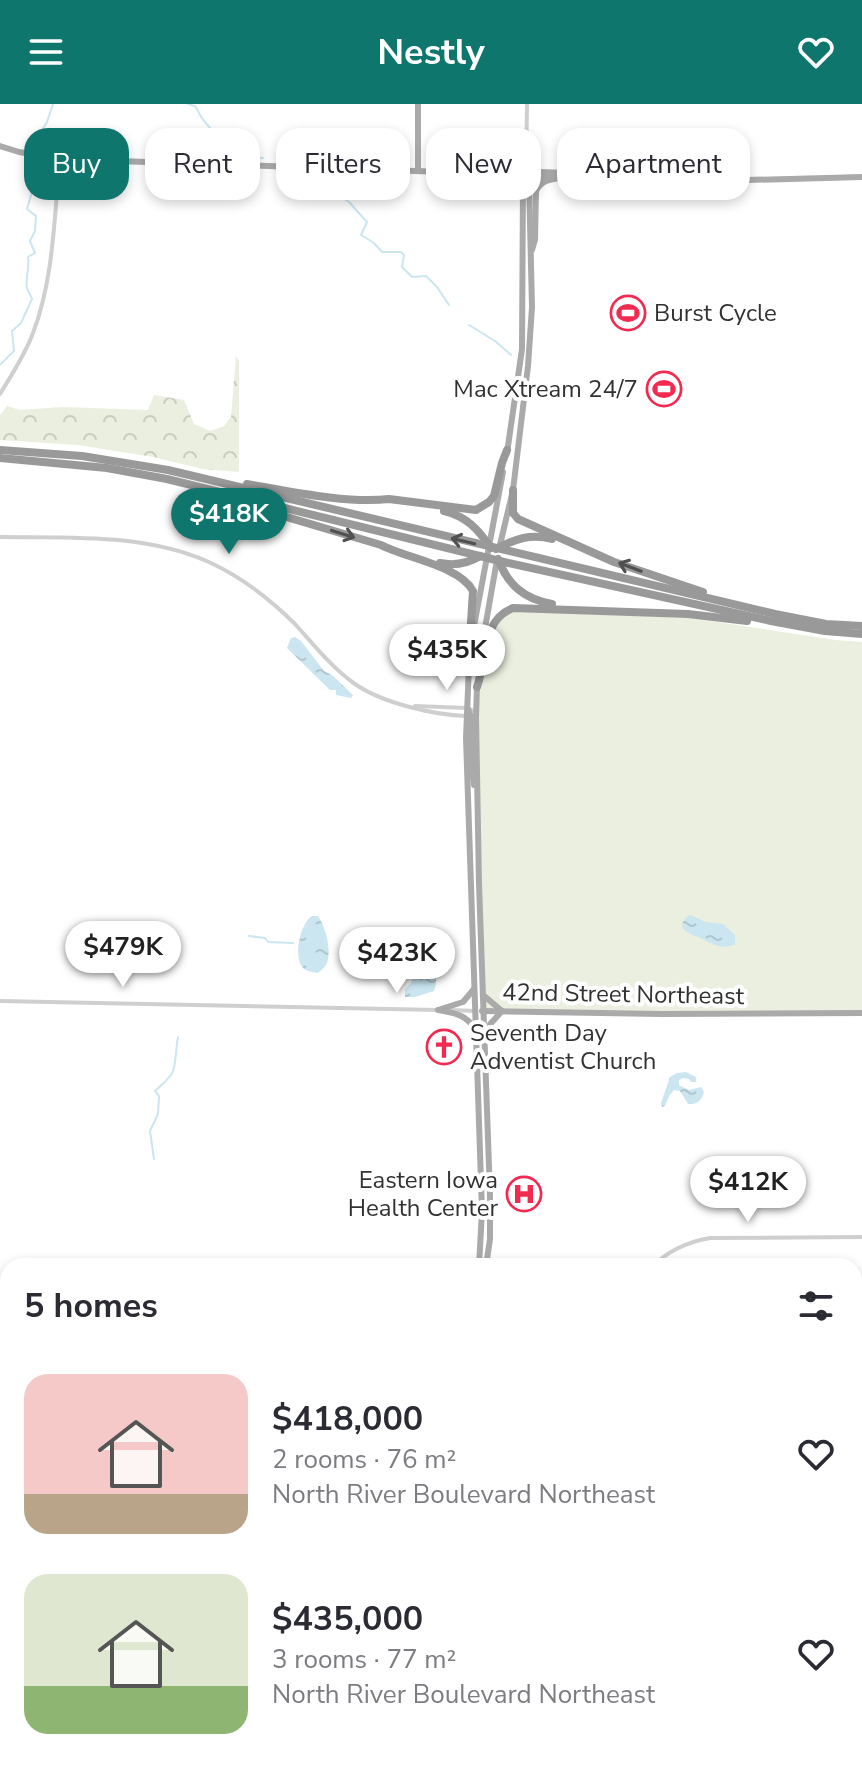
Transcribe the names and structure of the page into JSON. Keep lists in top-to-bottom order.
{
  "streets": {
    "main road": ["42nd Street Northeast"]
  },
  "places": {
    "sports": ["Burst Cycle", "Mac Xtream 24/7"],
    "church": ["Seventh Day Adventist Church"],
    "hospital": ["Eastern Iowa Health Center"]
  },
  "page": {
    "header": "Nestly",
    "chip": [
      "Buy",
      "Rent",
      "Filters",
      "New",
      "Apartment"
    ],
    "price": [
      "$418K",
      "$435K",
      "$479K",
      "$423K",
      "$412K"
    ],
    "heading": "5 homes",
    "list": [
      {
        "name": "$418,000",
        "note": "2 rooms · 76 m² · North River Boulevard Northeast"
      },
      {
        "name": "$435,000",
        "note": "3 rooms · 77 m² · North River Boulevard Northeast"
      }
    ]
  }
}
